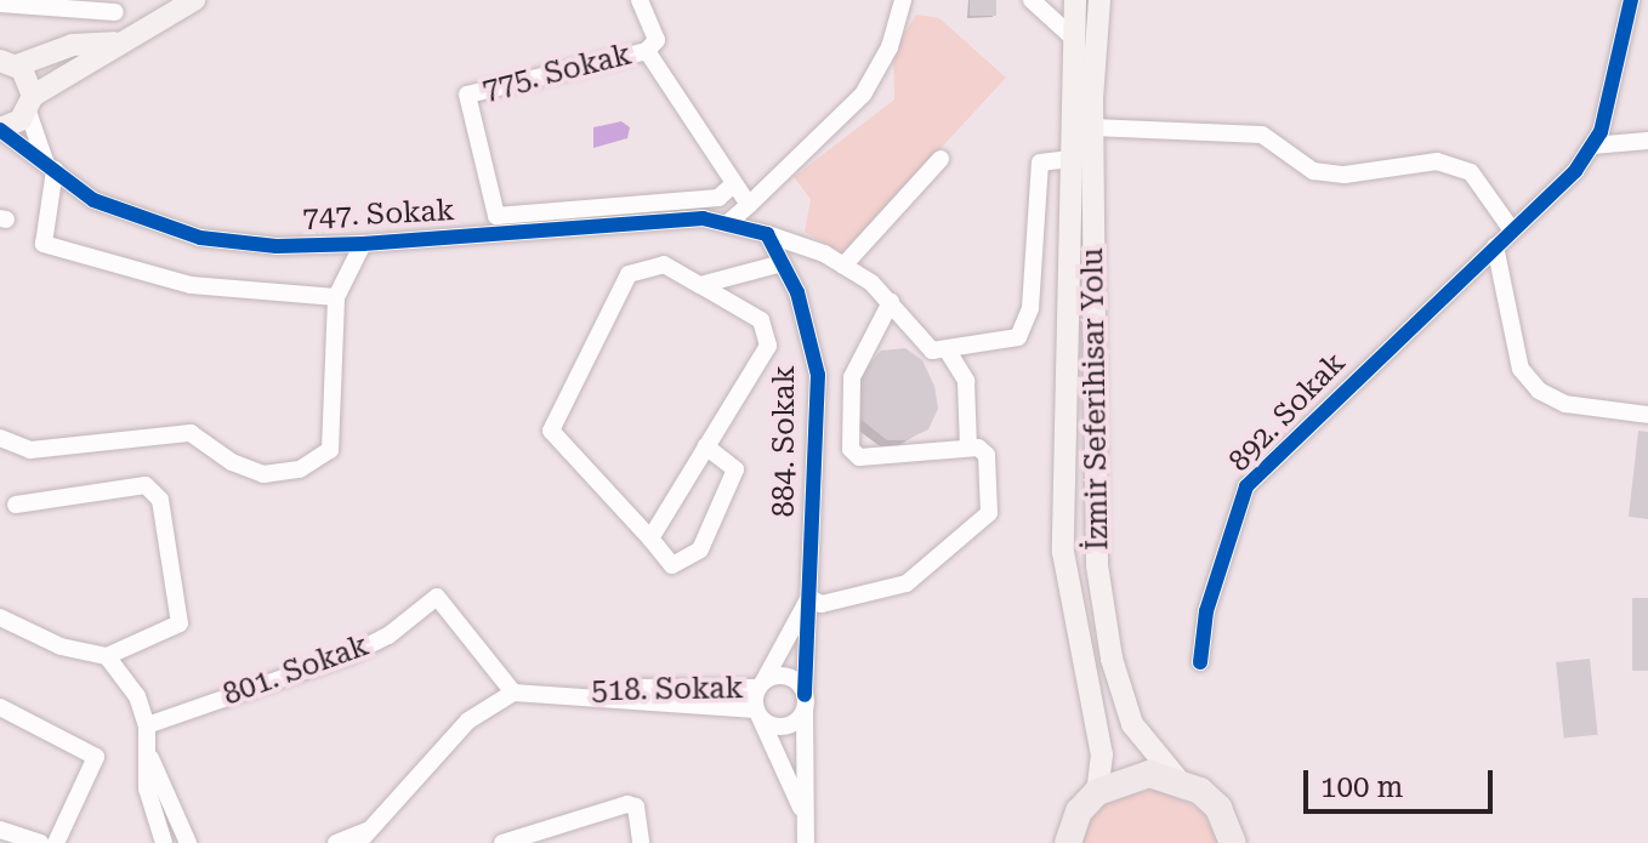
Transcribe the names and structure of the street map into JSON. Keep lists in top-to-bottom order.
{
  "streets": {
    "main road": ["İzmir Seferihisar Yolu"],
    "street": [
      "775. Sokak",
      "747. Sokak",
      "892. Sokak",
      "884. Sokak",
      "801. Sokak",
      "518. Sokak"
    ]
  },
  "crossings": [
    ["884. Sokak", "518. Sokak"],
    ["801. Sokak", "518. Sokak"]
  ],
  "scale_bar": "100 m"
}
